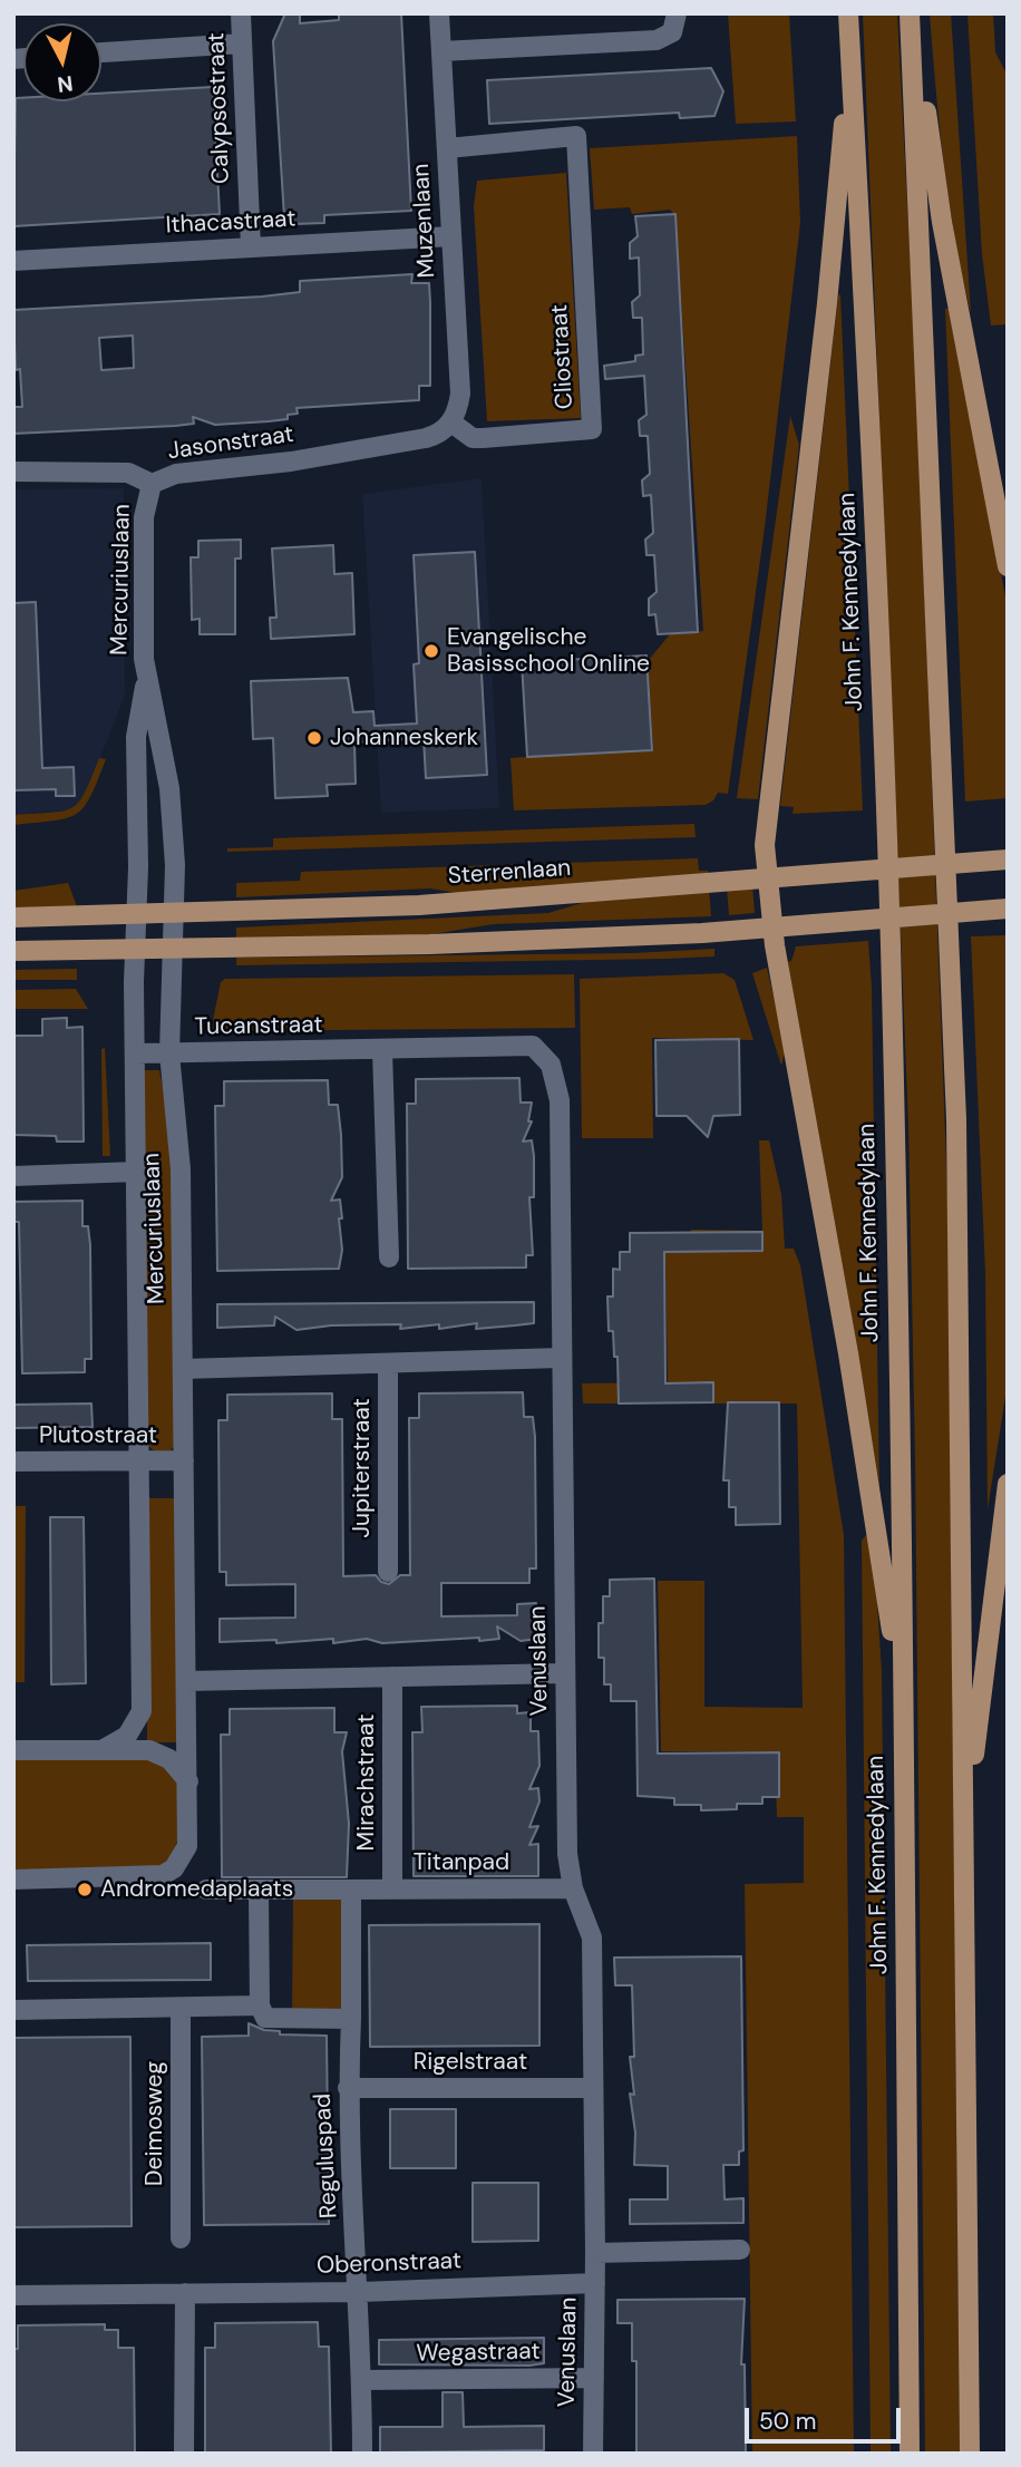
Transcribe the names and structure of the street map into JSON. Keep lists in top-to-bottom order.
{
  "streets": {
    "main road": ["John F. Kennedylaan", "Sterrenlaan"],
    "street": [
      "Calypsostraat",
      "Muzenlaan",
      "Ithacastraat",
      "Cliostraat",
      "Jasonstraat",
      "Mercuriuslaan",
      "Tucanstraat",
      "Plutostraat",
      "Jupiterstraat",
      "Venuslaan",
      "Mirachstraat",
      "Titanpad",
      "Rigelstraat",
      "Deimosweg",
      "Reguluspad",
      "Oberonstraat",
      "Wegastraat"
    ]
  },
  "crossings": [
    ["Calypsostraat", "Ithacastraat"],
    ["Muzenlaan", "Ithacastraat"],
    ["Muzenlaan", "Cliostraat"],
    ["Muzenlaan", "Jasonstraat"],
    ["Cliostraat", "Jasonstraat"],
    ["Jasonstraat", "Mercuriuslaan"],
    ["Mercuriuslaan", "Sterrenlaan"],
    ["Mercuriuslaan", "Tucanstraat"],
    ["Mercuriuslaan", "Plutostraat"],
    ["Mercuriuslaan", "Jupiterstraat"],
    ["Tucanstraat", "Venuslaan"],
    ["Jupiterstraat", "Venuslaan"],
    ["Venuslaan", "Titanpad"],
    ["Venuslaan", "Rigelstraat"],
    ["Venuslaan", "Oberonstraat"],
    ["Venuslaan", "Wegastraat"],
    ["Mirachstraat", "Titanpad"],
    ["Rigelstraat", "Reguluspad"],
    ["Reguluspad", "Oberonstraat"]
  ],
  "places": ["Evangelische Basisschool Online", "Johanneskerk", "Andromedaplaats"],
  "scale_bar": "50 m",
  "north": "bottom"
}
